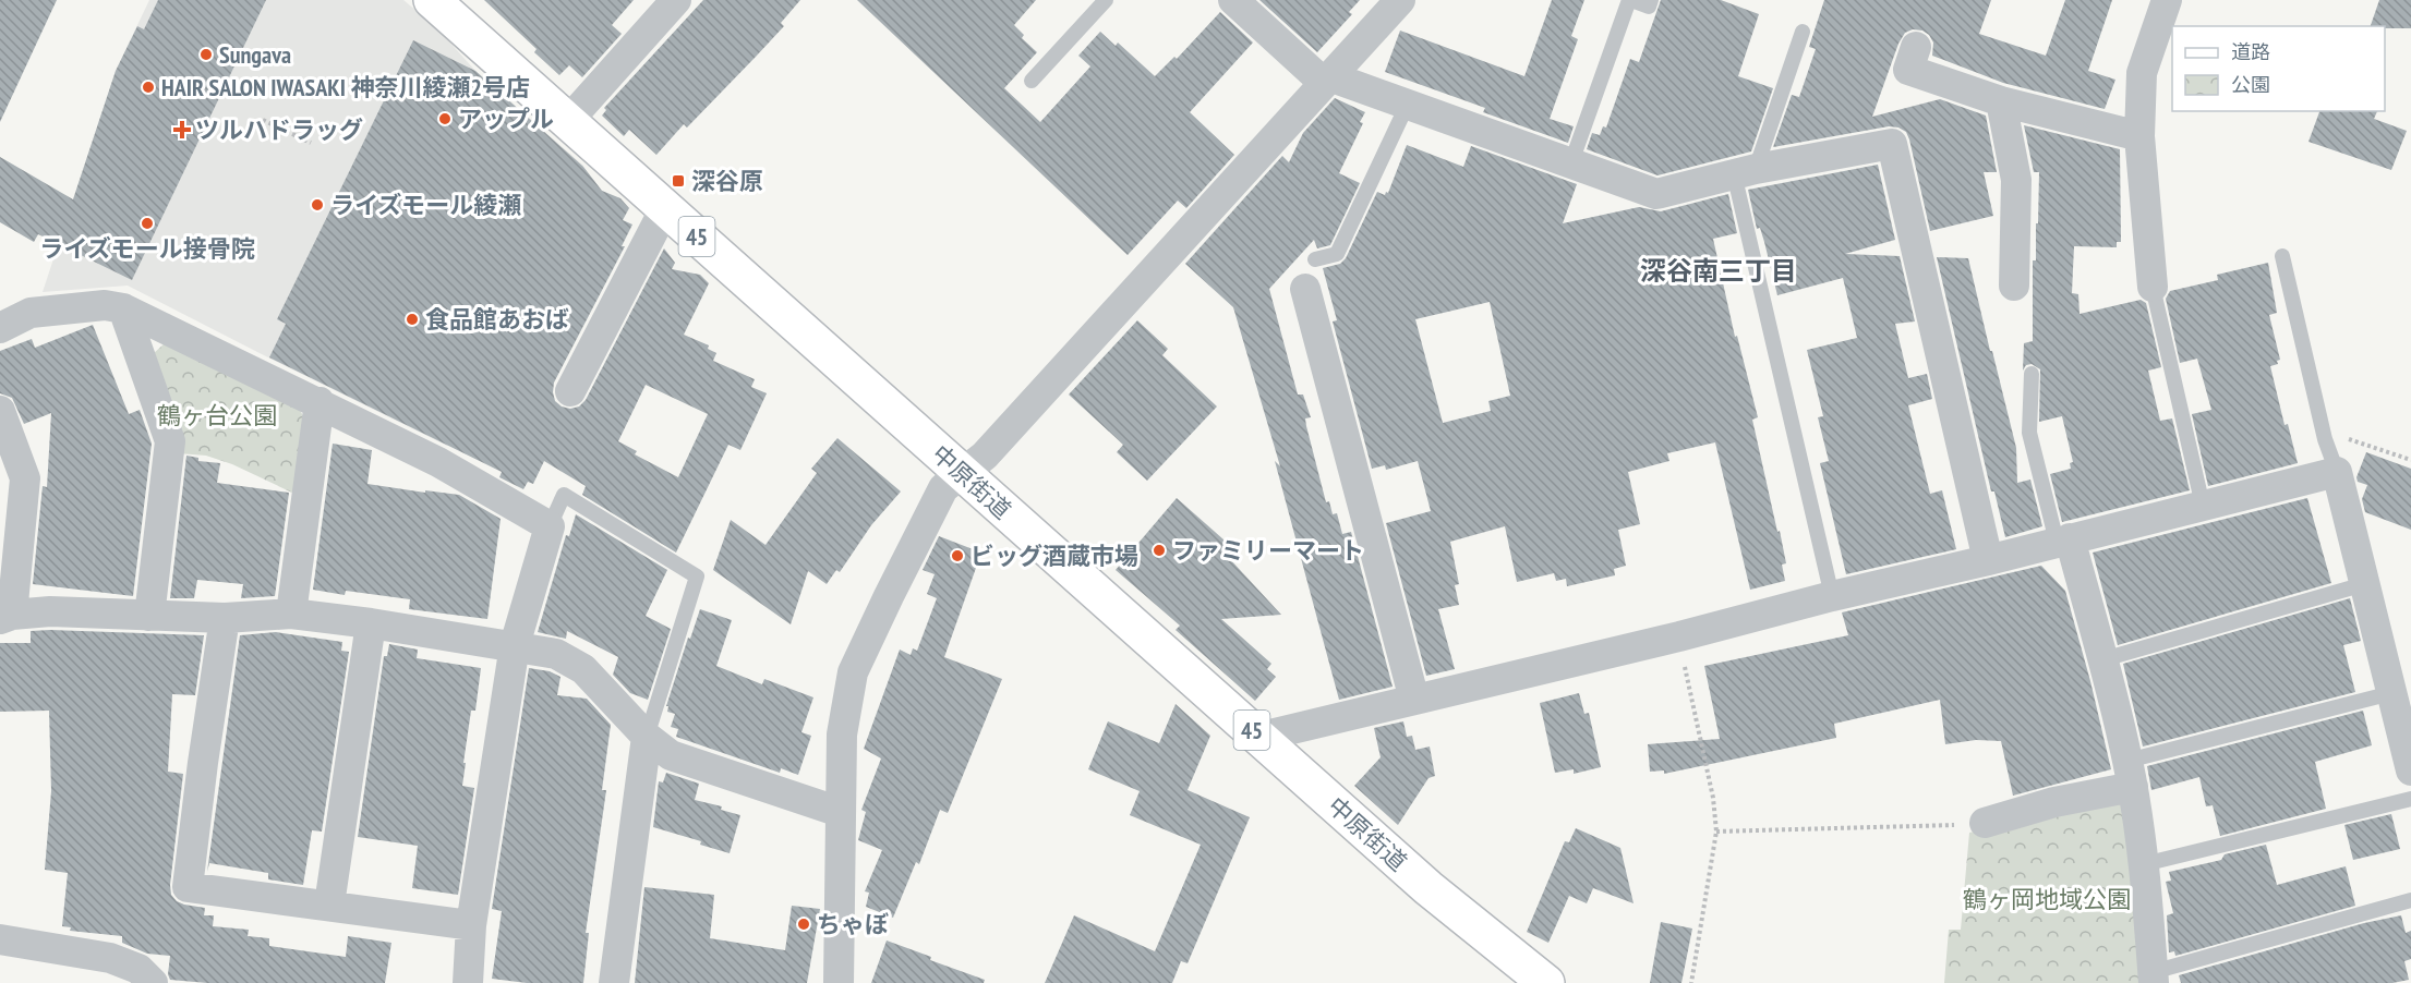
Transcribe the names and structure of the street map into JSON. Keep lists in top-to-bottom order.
{
  "streets": {
    "main road": ["45", "中原街道"]
  },
  "districts": ["深谷南三丁目"],
  "parks": ["鶴ヶ台公園", "鶴ヶ岡地域公園"],
  "places": {
    "other": [
      "Sungava",
      "HAIR SALON IWASAKI 神奈川綾瀬2号店",
      "アップル",
      "ライズモール綾瀬",
      "ライズモール接骨院",
      "食品館あおば",
      "ファミリーマート",
      "ビッグ酒蔵市場",
      "ちゃぼ"
    ],
    "health": ["ツルハドラッグ"],
    "transit": ["深谷原"]
  },
  "legend": ["道路", "公園"]
}
